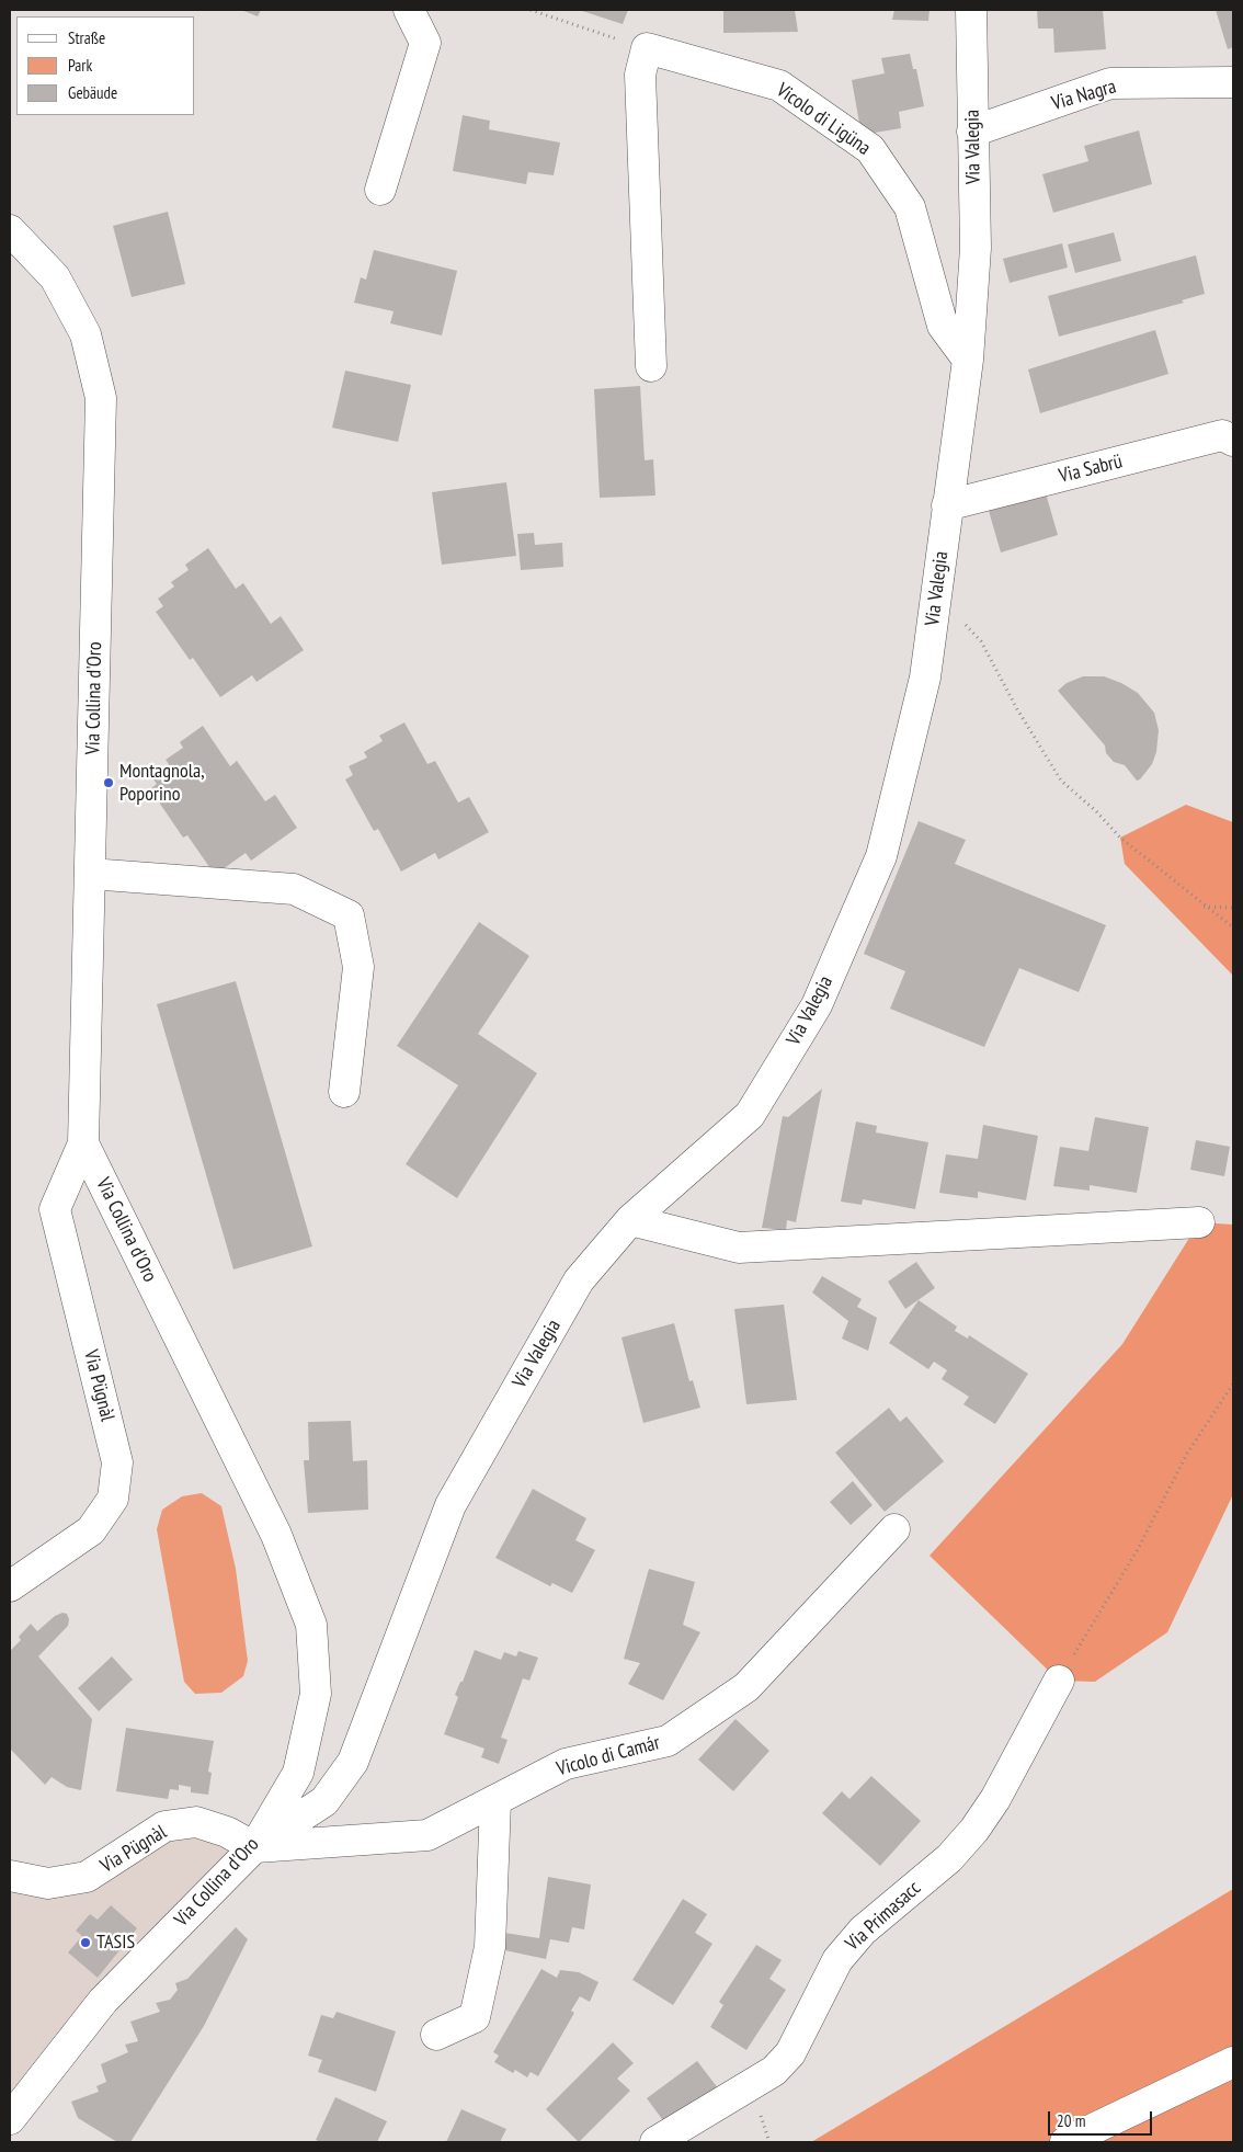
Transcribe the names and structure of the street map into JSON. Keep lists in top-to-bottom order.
{
  "streets": {
    "street": [
      "Via Nagra",
      "Vicolo di Ligüna",
      "Via Valegia",
      "Via Sabrü",
      "Via Collina d'Oro",
      "Via Pügnàl",
      "Vicolo di Camár",
      "Via Primasacc"
    ]
  },
  "crossings": [
    ["Via Nagra", "Via Valegia"],
    ["Vicolo di Ligüna", "Via Valegia"],
    ["Via Valegia", "Via Sabrü"],
    ["Via Valegia", "Via Collina d'Oro"],
    ["Via Valegia", "Via Pügnàl"],
    ["Via Valegia", "Vicolo di Camár"],
    ["Via Collina d'Oro", "Via Pügnàl"],
    ["Via Collina d'Oro", "Vicolo di Camár"],
    ["Via Pügnàl", "Vicolo di Camár"]
  ],
  "places": ["Montagnola, Poporino", "TASIS"],
  "legend": ["Straße", "Park", "Gebäude"],
  "scale_bar": "20 m"
}
